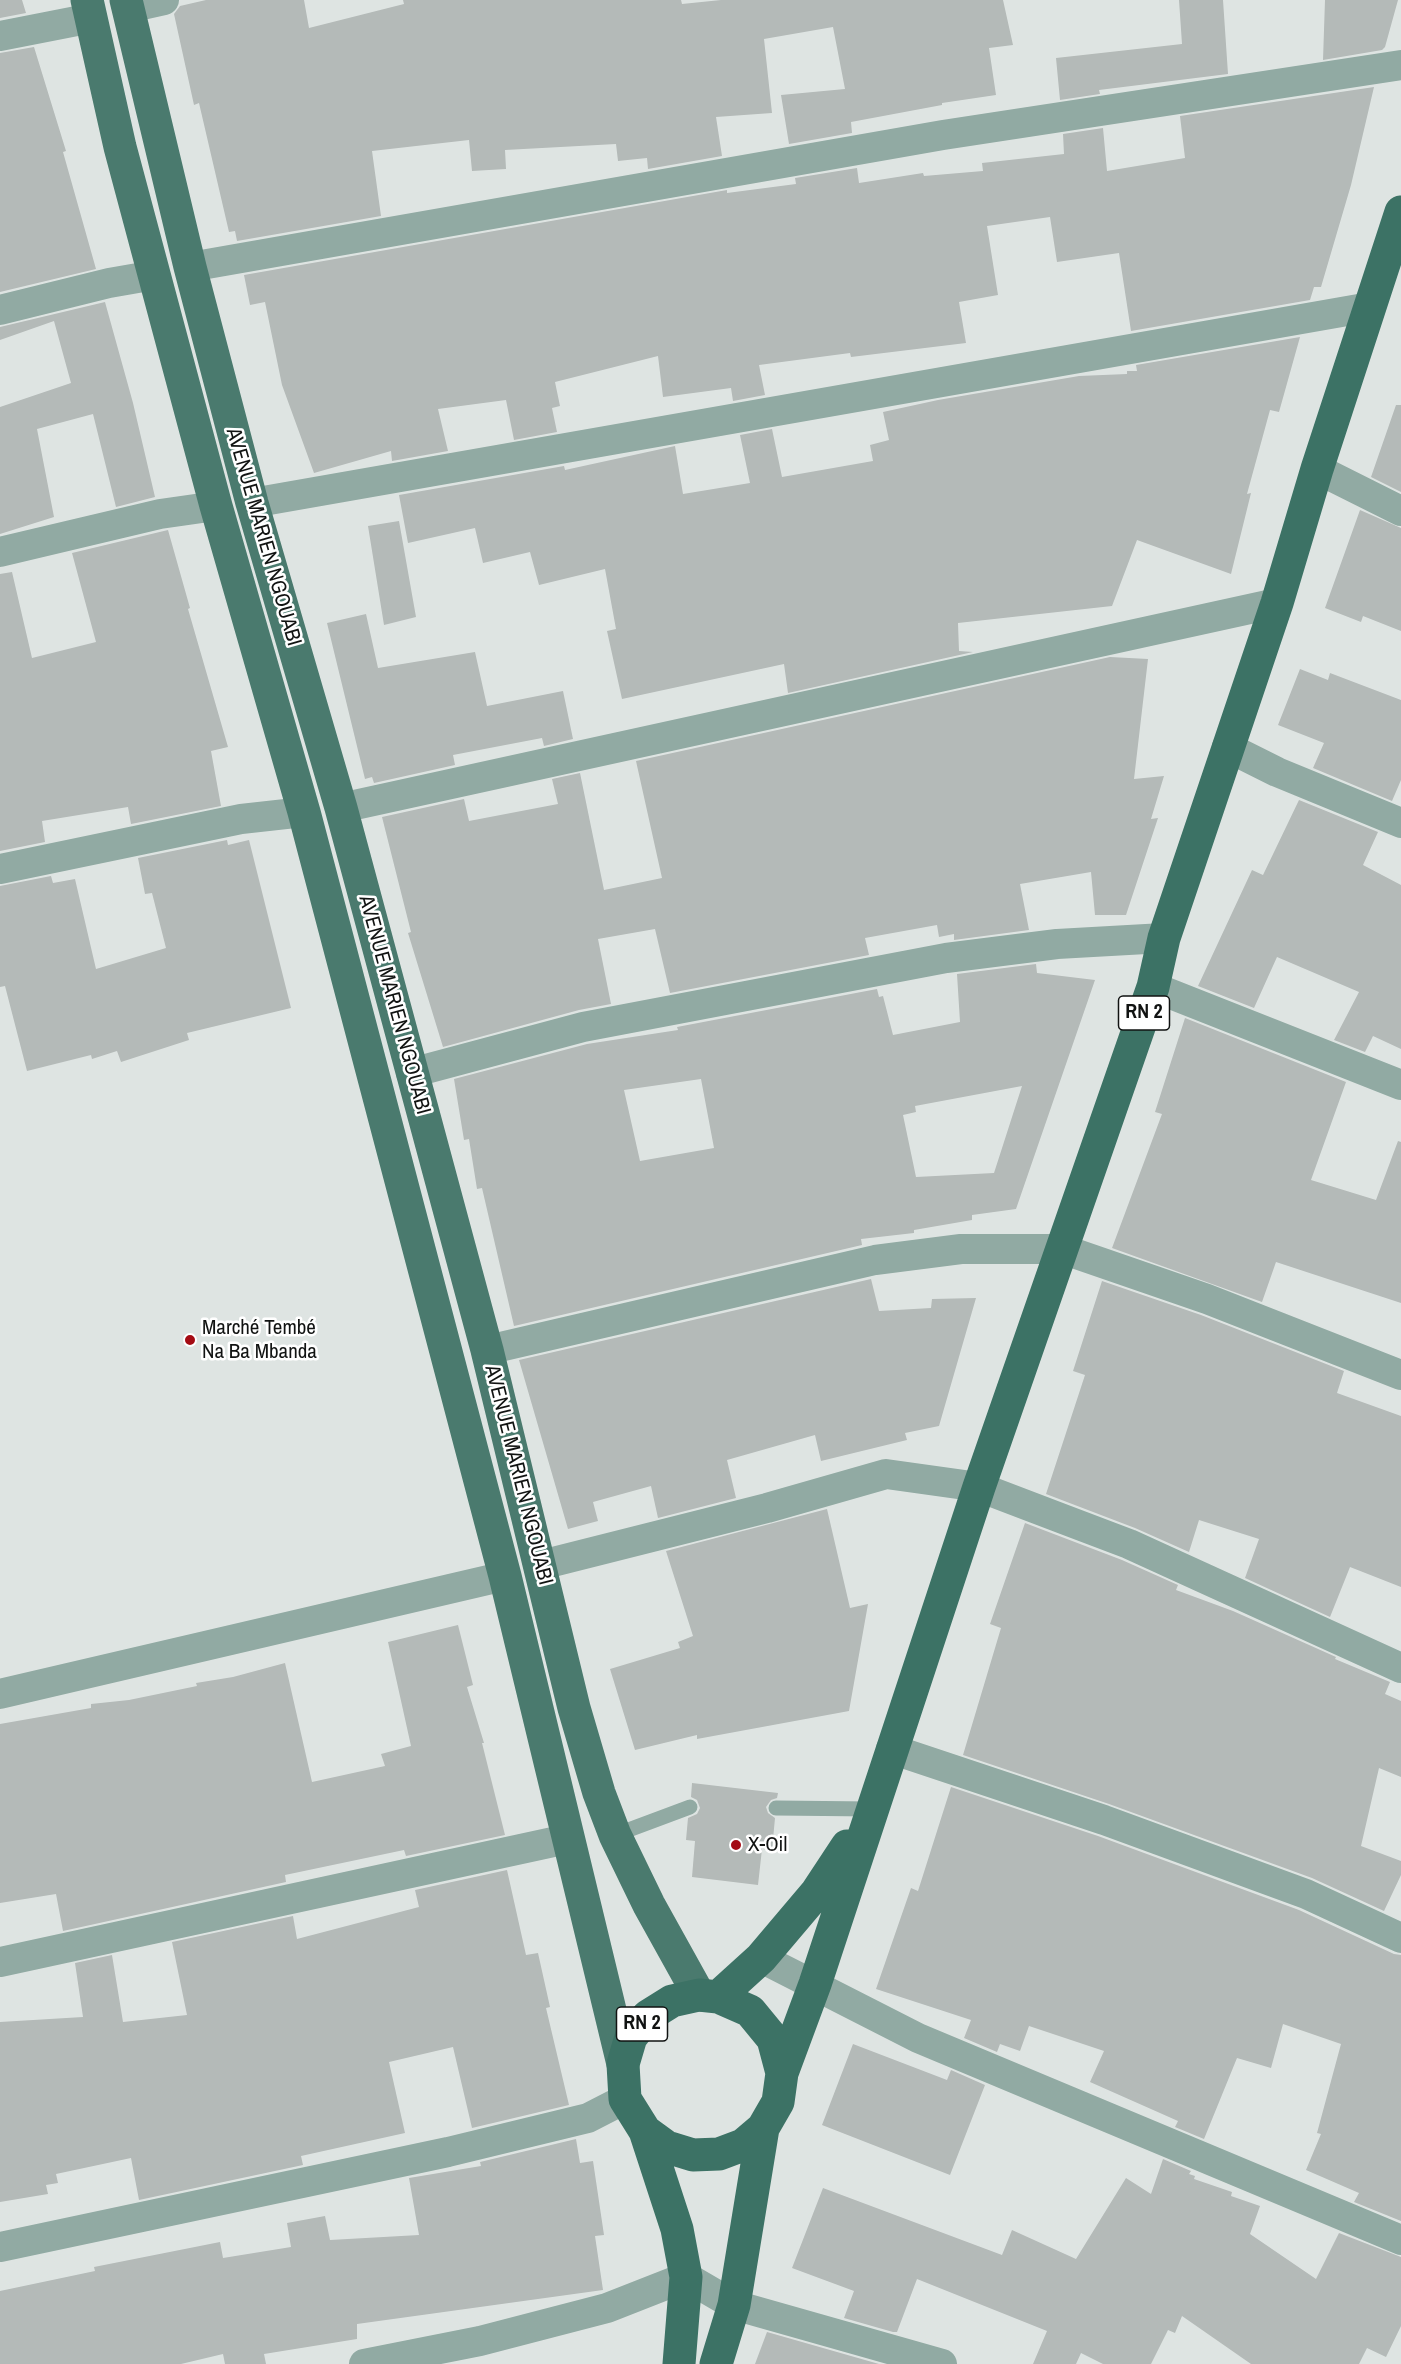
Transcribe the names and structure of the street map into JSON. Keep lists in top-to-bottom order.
{
  "streets": {
    "highway": ["RN 2"],
    "main road": ["AVENUE MARIEN NGOUABI"]
  },
  "crossings": [
    ["AVENUE MARIEN NGOUABI", "RN 2"]
  ],
  "places": ["Marché Tembé Na Ba Mbanda", "X-Oil"]
}
